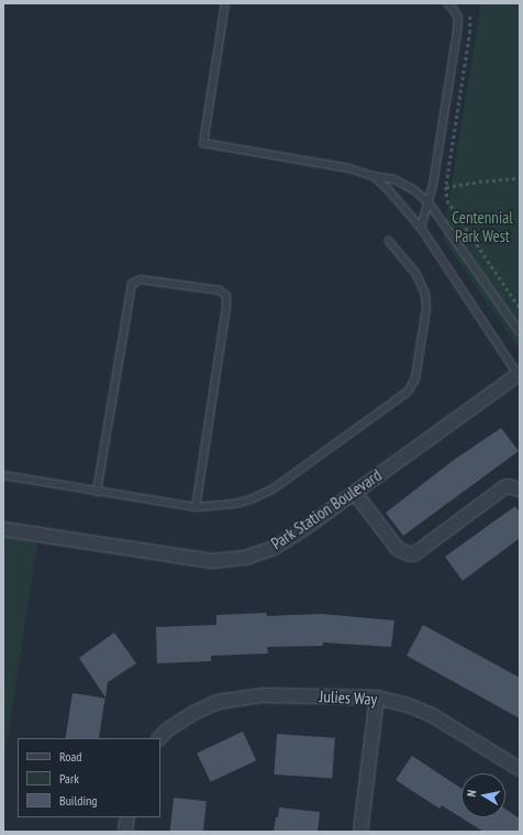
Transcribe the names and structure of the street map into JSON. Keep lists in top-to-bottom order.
{
  "streets": {
    "street": ["Park Station Boulevard", "Julies Way"]
  },
  "parks": ["Centennial Park West"],
  "legend": ["Road", "Park", "Building"],
  "north": "left"
}
